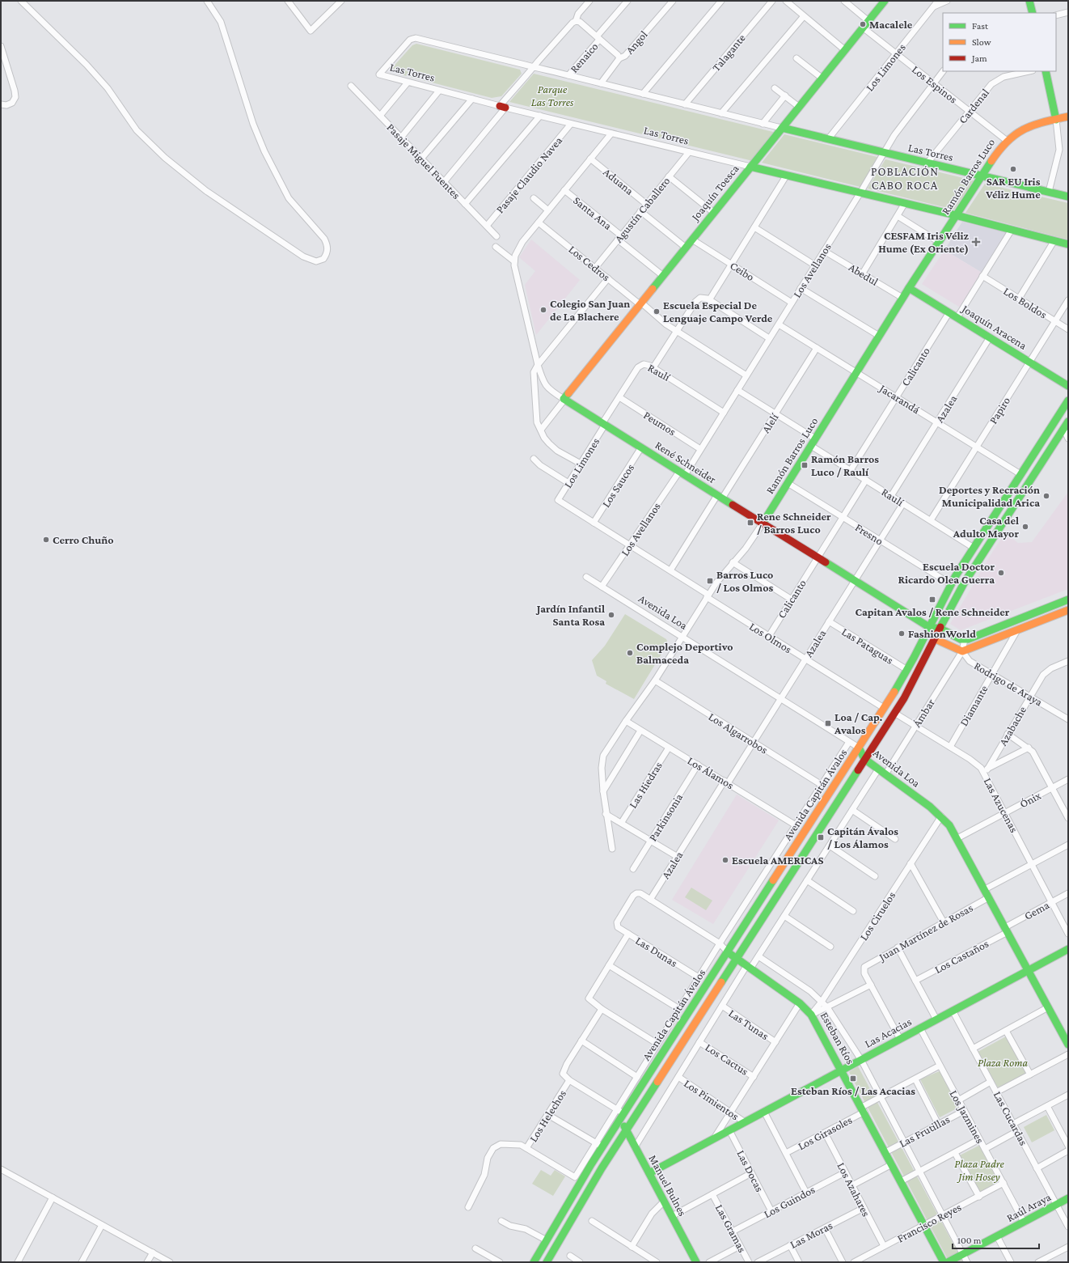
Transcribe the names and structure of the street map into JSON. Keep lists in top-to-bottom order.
{
  "streets": {
    "main road": [
      "Las Torres",
      "Ramón Barros Luco",
      "Joaquín Toesca",
      "Joaquín Aracena",
      "René Schneider",
      "Avenida Loa",
      "Avenida Capitán Ávalos",
      "Las Acacias",
      "Esteban Ríos",
      "Manuel Bulnes",
      "Raúl Araya"
    ],
    "street": [
      "Angol",
      "Talagante",
      "Renaico",
      "Los Limones",
      "Los Espinos",
      "Cardenal",
      "Pasaje Miguel Fuentes",
      "Pasaje Claudio Navea",
      "Aduana",
      "Agustín Caballero",
      "Santa Ana",
      "Los Cedros",
      "Los Avellanos",
      "Ceibo",
      "Abedul",
      "Los Boldos",
      "Calicanto",
      "Raulí",
      "Jacarandá",
      "Azalea",
      "Papiro",
      "Peumos",
      "Alelí",
      "Los Saucos",
      "Fresno",
      "Los Olmos",
      "Las Pataguas",
      "Rodrigo de Araya",
      "Diamante",
      "Ámbar",
      "Azabache",
      "Los Algarrobos",
      "Los Álamos",
      "Las Hiedras",
      "Ónix",
      "Las Azucenas",
      "Parkinsonia",
      "Gema",
      "Los Ciruelos",
      "Juan Martínez de Rosas",
      "Las Dunas",
      "Los Castaños",
      "Las Tunas",
      "Los Cactus",
      "Los Pimientos",
      "Los Helechos",
      "Los Jazmines",
      "Las Cucardas",
      "Las Frutillas",
      "Los Girasoles",
      "Las Docas",
      "Los Azahares",
      "Los Guindos",
      "Francisco Reyes",
      "Las Gramas",
      "Las Moras"
    ]
  },
  "crossings": [
    ["Angol", "Las Torres"],
    ["Talagante", "Las Torres"],
    ["Renaico", "Las Torres"],
    ["Los Limones", "Las Torres"],
    ["Los Limones", "Los Espinos"],
    ["Los Limones", "Raulí"],
    ["Los Limones", "Peumos"],
    ["Los Limones", "René Schneider"],
    ["Los Limones", "Los Olmos"],
    ["Las Torres", "Cardenal"],
    ["Las Torres", "Pasaje Claudio Navea"],
    ["Las Torres", "Ramón Barros Luco"],
    ["Las Torres", "Joaquín Toesca"],
    ["Las Torres", "Agustín Caballero"],
    ["Las Torres", "Los Avellanos"],
    ["Los Espinos", "Cardenal"],
    ["Los Espinos", "Ramón Barros Luco"],
    ["Los Espinos", "Joaquín Toesca"],
    ["Los Espinos", "Los Avellanos"],
    ["Pasaje Miguel Fuentes", "Pasaje Claudio Navea"],
    ["Ramón Barros Luco", "Abedul"],
    ["Ramón Barros Luco", "Joaquín Aracena"],
    ["Ramón Barros Luco", "Raulí"],
    ["Ramón Barros Luco", "Jacarandá"],
    ["Ramón Barros Luco", "René Schneider"],
    ["Ramón Barros Luco", "Fresno"],
    ["Ramón Barros Luco", "Avenida Loa"],
    ["Ramón Barros Luco", "Los Olmos"],
    ["Ramón Barros Luco", "Los Algarrobos"],
    ["Ramón Barros Luco", "Los Álamos"],
    ["Aduana", "Agustín Caballero"],
    ["Joaquín Toesca", "Santa Ana"],
    ["Joaquín Toesca", "Los Cedros"],
    ["Joaquín Toesca", "Ceibo"],
    ["Joaquín Toesca", "René Schneider"],
    ["Agustín Caballero", "Santa Ana"],
    ["Agustín Caballero", "Los Cedros"],
    ["Los Cedros", "Los Avellanos"],
    ["Los Avellanos", "Ceibo"],
    ["Los Avellanos", "Abedul"],
    ["Los Avellanos", "Raulí"],
    ["Los Avellanos", "Jacarandá"],
    ["Los Avellanos", "Peumos"],
    ["Los Avellanos", "René Schneider"],
    ["Los Avellanos", "Avenida Loa"],
    ["Los Avellanos", "Los Olmos"],
    ["Los Boldos", "Papiro"],
    ["Joaquín Aracena", "Calicanto"],
    ["Joaquín Aracena", "Azalea"],
    ["Joaquín Aracena", "Papiro"],
    ["Calicanto", "Raulí"],
    ["Calicanto", "Jacarandá"],
    ["Calicanto", "René Schneider"],
    ["Calicanto", "Fresno"],
    ["Calicanto", "Los Olmos"],
    ["Raulí", "Azalea"],
    ["Raulí", "Papiro"],
    ["Raulí", "Avenida Capitán Ávalos"],
    ["Jacarandá", "Azalea"],
    ["Jacarandá", "Papiro"],
    ["Jacarandá", "Alelí"],
    ["Jacarandá", "Avenida Capitán Ávalos"],
    ["Azalea", "René Schneider"],
    ["Azalea", "Fresno"],
    ["Azalea", "Avenida Loa"],
    ["Azalea", "Los Olmos"],
    ["Azalea", "Las Pataguas"],
    ["Azalea", "Los Algarrobos"],
    ["Azalea", "Los Álamos"],
    ["Azalea", "Esteban Ríos"],
    ["Alelí", "René Schneider"],
    ["Alelí", "Los Olmos"],
    ["René Schneider", "Los Saucos"],
    ["René Schneider", "Avenida Capitán Ávalos"],
    ["Los Saucos", "Los Olmos"],
    ["Fresno", "Avenida Capitán Ávalos"],
    ["Avenida Loa", "Ámbar"],
    ["Avenida Loa", "Avenida Capitán Ávalos"],
    ["Avenida Loa", "Ónix"],
    ["Avenida Loa", "Gema"],
    ["Avenida Loa", "Los Ciruelos"],
    ["Avenida Loa", "Juan Martínez de Rosas"],
    ["Avenida Loa", "Los Castaños"],
    ["Avenida Loa", "Las Acacias"],
    ["Los Olmos", "Avenida Capitán Ávalos"],
    ["Las Pataguas", "Avenida Capitán Ávalos"],
    ["Rodrigo de Araya", "Diamante"],
    ["Rodrigo de Araya", "Ámbar"],
    ["Rodrigo de Araya", "Azabache"],
    ["Diamante", "Las Azucenas"],
    ["Ámbar", "Las Azucenas"],
    ["Azabache", "Las Azucenas"],
    ["Los Algarrobos", "Avenida Capitán Ávalos"],
    ["Los Álamos", "Las Hiedras"],
    ["Los Álamos", "Avenida Capitán Ávalos"],
    ["Los Álamos", "Parkinsonia"],
    ["Avenida Capitán Ávalos", "Las Azucenas"],
    ["Avenida Capitán Ávalos", "Las Dunas"],
    ["Avenida Capitán Ávalos", "Esteban Ríos"],
    ["Avenida Capitán Ávalos", "Los Helechos"],
    ["Avenida Capitán Ávalos", "Manuel Bulnes"],
    ["Ónix", "Las Azucenas"],
    ["Las Azucenas", "Gema"],
    ["Gema", "Los Castaños"],
    ["Los Ciruelos", "Esteban Ríos"],
    ["Las Dunas", "Esteban Ríos"],
    ["Las Acacias", "Esteban Ríos"],
    ["Las Acacias", "Los Pimientos"],
    ["Las Acacias", "Los Jazmines"],
    ["Las Acacias", "Las Cucardas"],
    ["Las Acacias", "Las Docas"],
    ["Las Acacias", "Manuel Bulnes"],
    ["Esteban Ríos", "Las Frutillas"],
    ["Esteban Ríos", "Los Girasoles"],
    ["Esteban Ríos", "Raúl Araya"],
    ["Esteban Ríos", "Francisco Reyes"],
    ["Los Helechos", "Manuel Bulnes"],
    ["Los Jazmines", "Las Frutillas"],
    ["Los Jazmines", "Los Girasoles"],
    ["Los Jazmines", "Raúl Araya"],
    ["Los Jazmines", "Francisco Reyes"],
    ["Las Cucardas", "Raúl Araya"],
    ["Los Girasoles", "Los Azahares"],
    ["Las Docas", "Los Guindos"],
    ["Los Azahares", "Los Guindos"],
    ["Los Azahares", "Francisco Reyes"],
    ["Los Azahares", "Las Moras"],
    ["Los Guindos", "Las Gramas"]
  ],
  "districts": ["POBLACIÓN CABO ROCA"],
  "parks": ["Parque Las Torres", "Plaza Roma", "Plaza Padre Jim Hosey"],
  "places": {
    "other": [
      "Macalele",
      "SAR EU Iris Véliz Hume",
      "Colegio San Juan de La Blachere",
      "Escuela Especial De Lenguaje Campo Verde",
      "Deportes y Recración Municipalidad Arica",
      "Casa del Adulto Mayor",
      "Cerro Chuño",
      "Escuela Doctor Ricardo Olea Guerra",
      "Jardín Infantil Santa Rosa",
      "FashionWorld",
      "Complejo Deportivo Balmaceda",
      "Escuela AMERICAS"
    ],
    "health": ["CESFAM Iris Véliz Hume (Ex Oriente)"],
    "transit": [
      "Ramón Barros Luco / Raulí",
      "Rene Schneider / Barros Luco",
      "Barros Luco / Los Olmos",
      "Capitan Avalos / Rene Schneider",
      "Loa / Cap. Avalos",
      "Capitán Ávalos / Los Álamos",
      "Esteban Ríos / Las Acacias"
    ]
  },
  "legend": ["Fast", "Slow", "Jam"],
  "scale_bar": "100 m"
}
